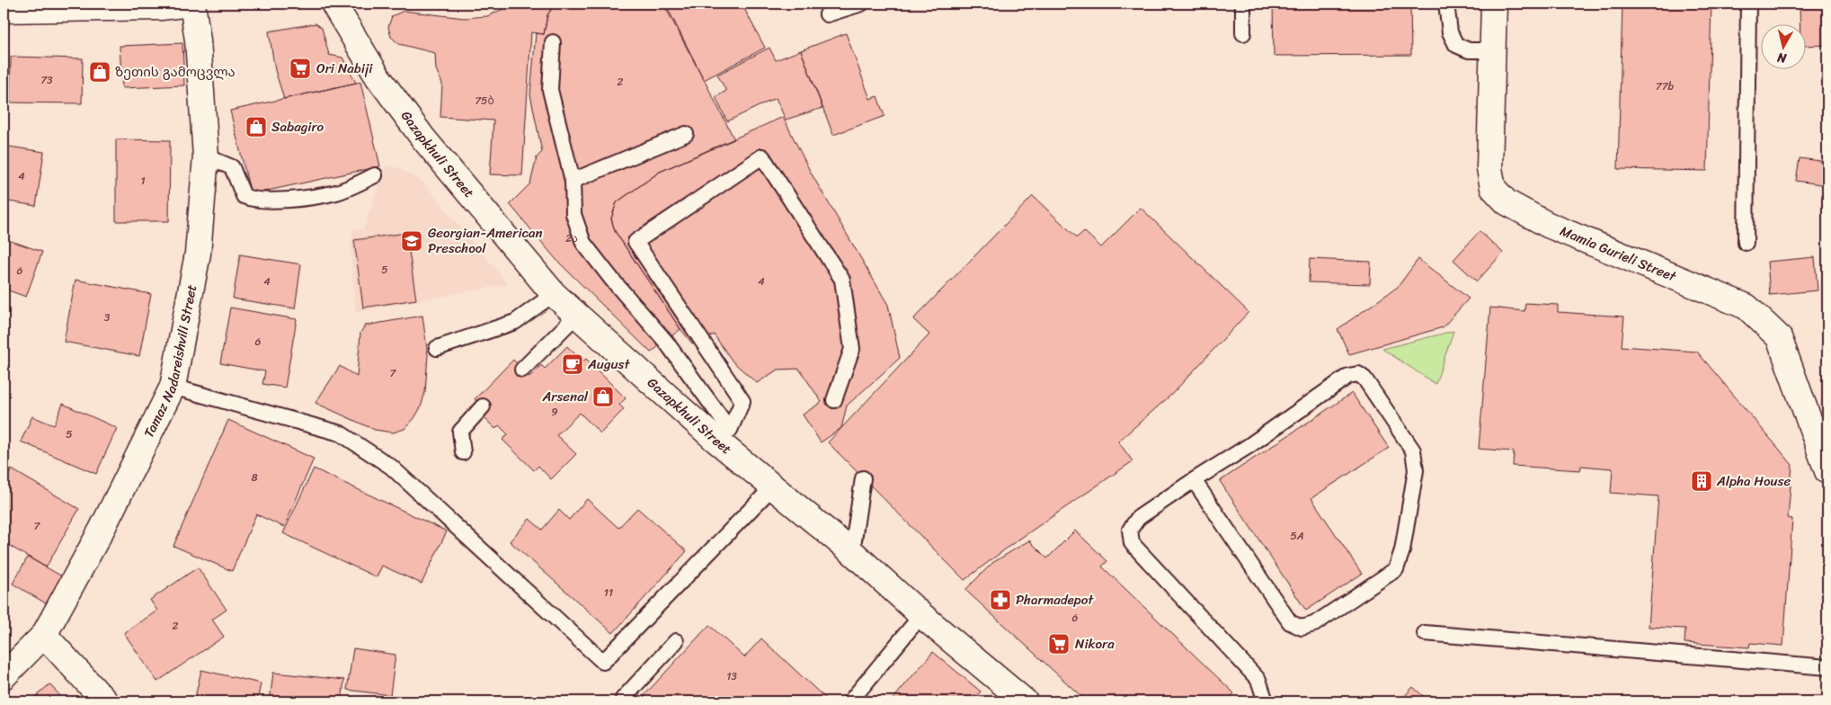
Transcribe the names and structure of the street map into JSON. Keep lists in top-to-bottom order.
{
  "streets": {
    "street": ["Gazapkhuli Street", "Mamia Gurieli Street", "Tamaz Nadareishvili Street"]
  },
  "places": {
    "supermarket": ["Ori Nabiji", "Nikora"],
    "shop": ["ზეთის გამოცვლა", "Sabagiro", "Arsenal"],
    "school or university": ["Georgian-American Preschool"],
    "cafe": ["August"],
    "building": ["Alpha House"],
    "pharmacy": ["Pharmadepot"]
  },
  "house_numbers": [
    "73",
    "2",
    "77b",
    "75ბ",
    "4",
    "1",
    "2ა",
    "5",
    "6",
    "4",
    "4",
    "3",
    "6",
    "7",
    "9",
    "5",
    "8",
    "7",
    "5A",
    "11",
    "6",
    "2",
    "13"
  ],
  "north": "bottom"
}
